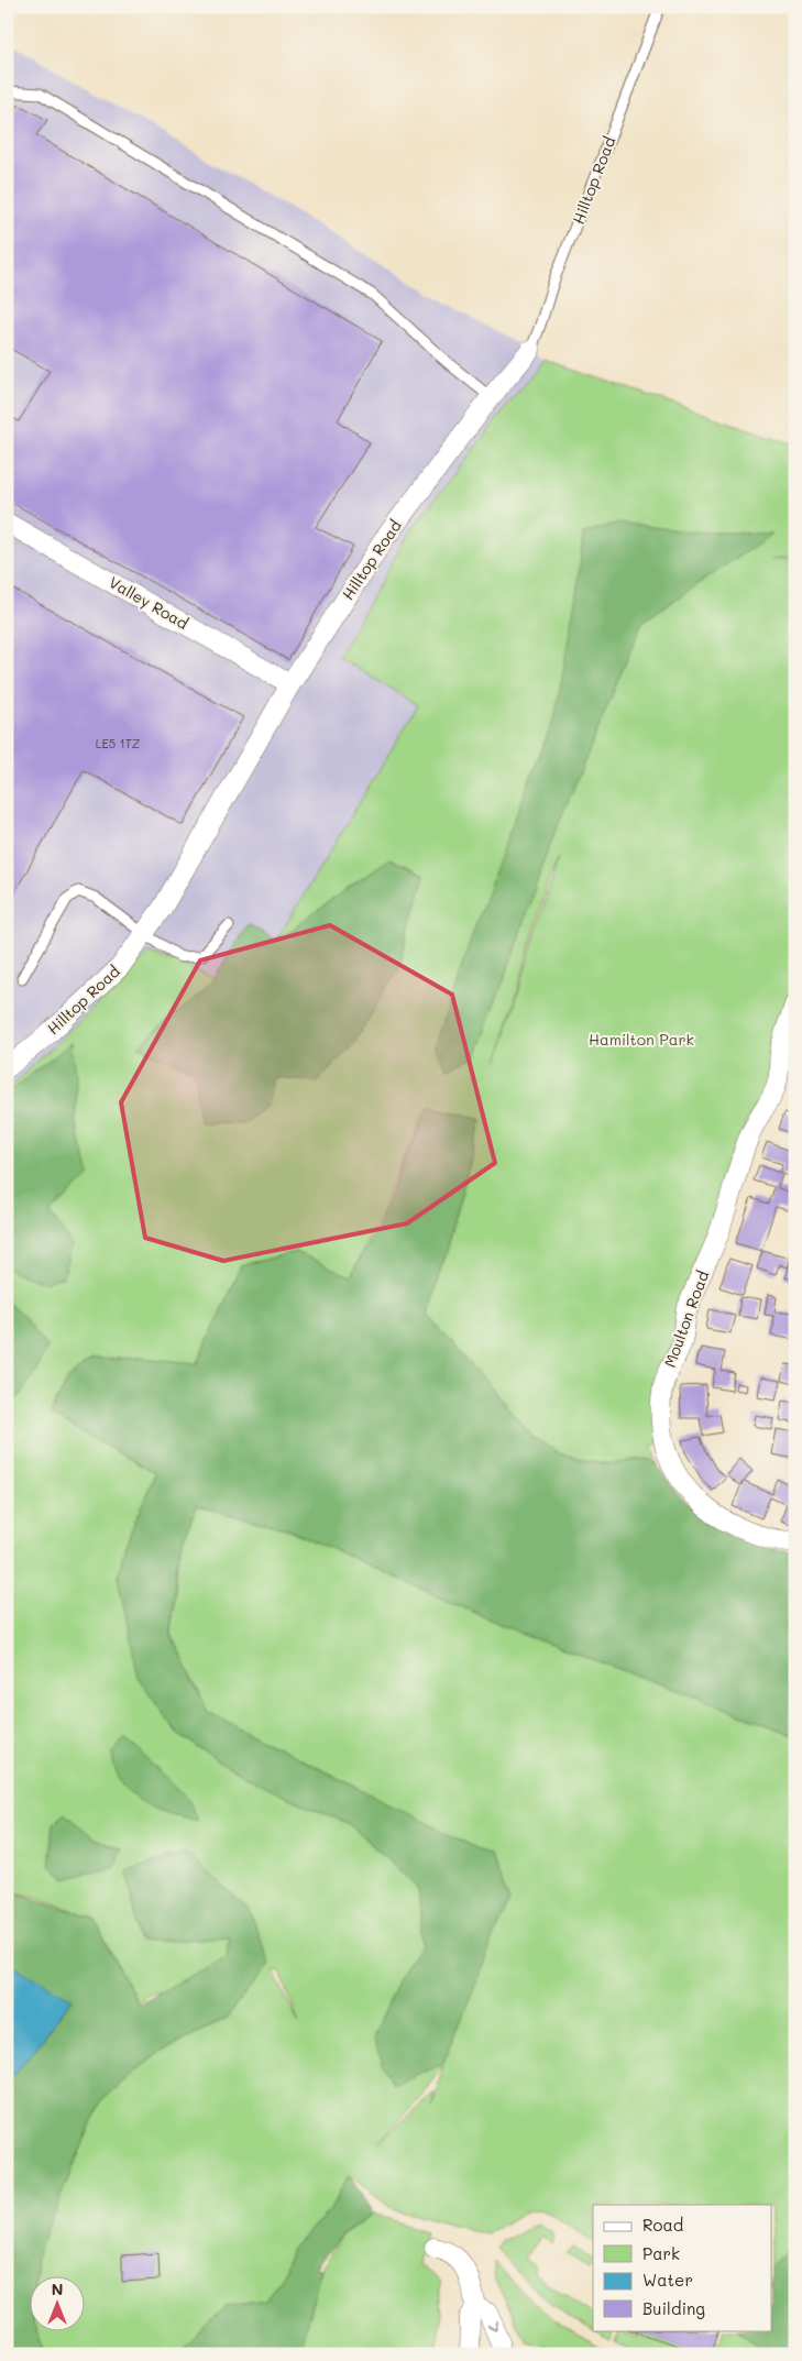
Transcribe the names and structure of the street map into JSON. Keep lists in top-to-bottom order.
{
  "streets": {
    "street": ["Hilltop Road", "Valley Road", "Moulton Road"]
  },
  "crossings": [
    ["Hilltop Road", "Valley Road"]
  ],
  "parks": ["Hamilton Park"],
  "house_numbers": ["LE5 1TZ"],
  "legend": [
    "Road",
    "Park",
    "Water",
    "Building"
  ],
  "north": "top"
}
